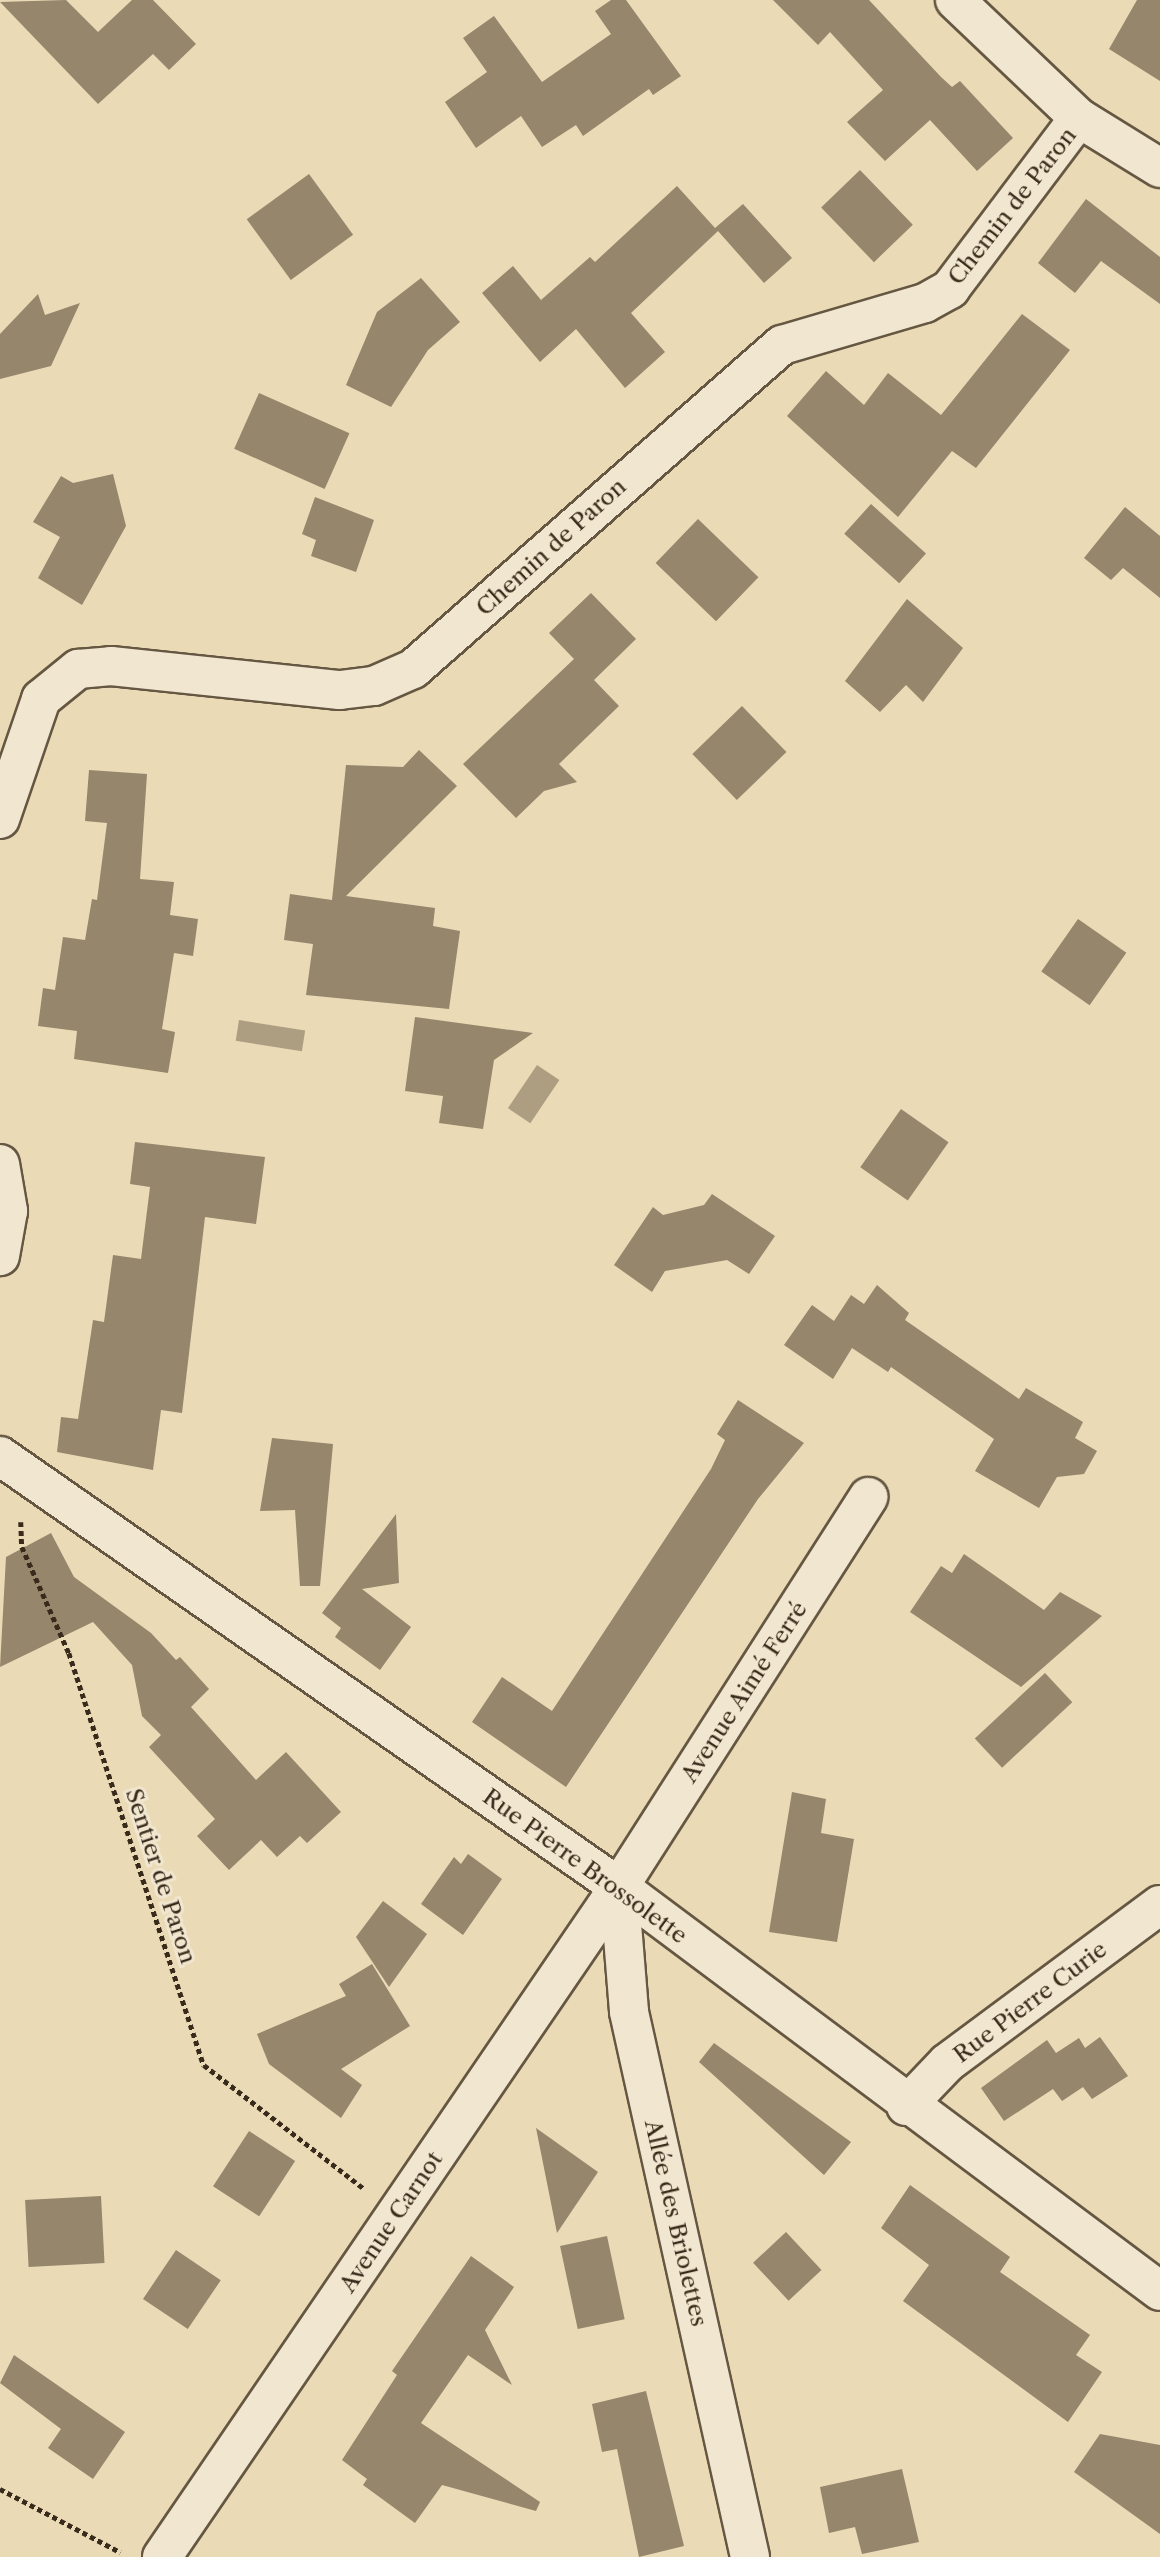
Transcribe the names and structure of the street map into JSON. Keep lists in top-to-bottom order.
{
  "streets": {
    "street": [
      "Chemin de Paron",
      "Avenue Aimé Ferré",
      "Rue Pierre Brossolette",
      "Rue Pierre Curie",
      "Avenue Carnot",
      "Allée des Briolettes"
    ],
    "path": ["Sentier de Paron"]
  },
  "crossings": [
    ["Avenue Aimé Ferré", "Rue Pierre Brossolette"],
    ["Avenue Aimé Ferré", "Avenue Carnot"],
    ["Avenue Aimé Ferré", "Allée des Briolettes"],
    ["Rue Pierre Brossolette", "Sentier de Paron"],
    ["Rue Pierre Brossolette", "Rue Pierre Curie"],
    ["Rue Pierre Brossolette", "Avenue Carnot"],
    ["Rue Pierre Brossolette", "Allée des Briolettes"],
    ["Sentier de Paron", "Avenue Carnot"],
    ["Avenue Carnot", "Allée des Briolettes"]
  ]
}
